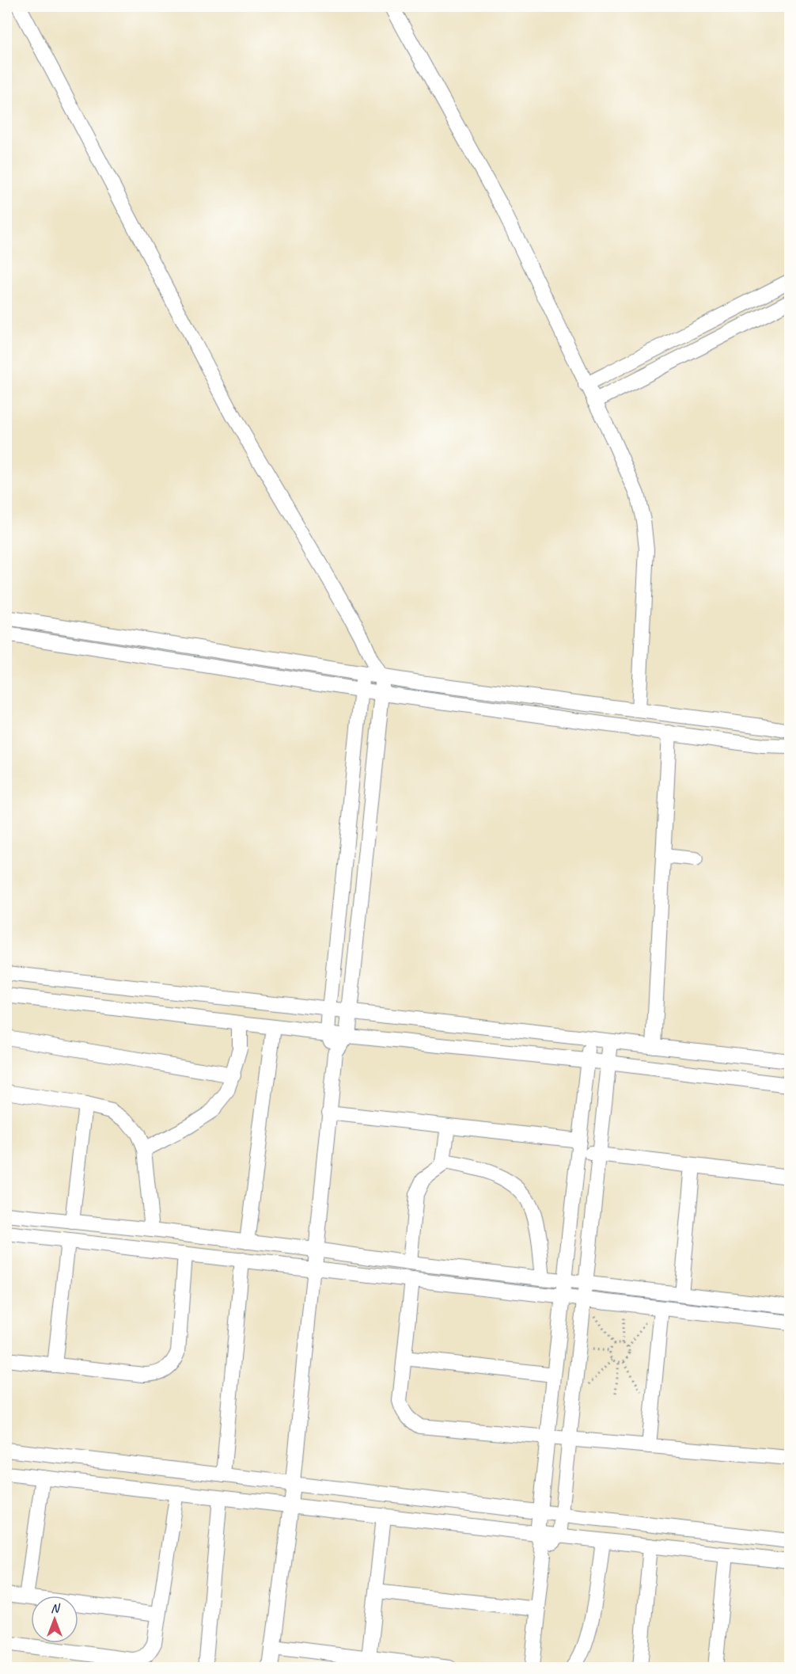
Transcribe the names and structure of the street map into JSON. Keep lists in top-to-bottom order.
{
  "north": "top"
}
